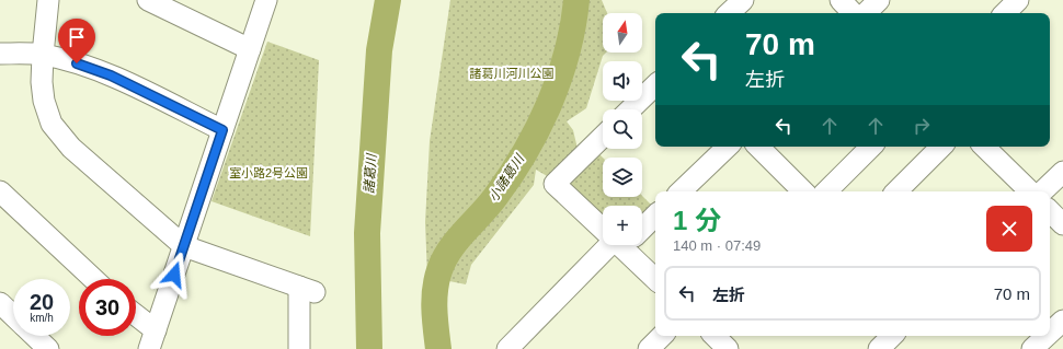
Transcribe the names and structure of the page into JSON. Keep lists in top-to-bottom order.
{
  "water": ["諸葛川", "小諸葛川"],
  "parks": ["諸葛川河川公園", "室小路2号公園"],
  "north": "top",
  "page": {
    "map_buttons": "+",
    "turn": ["70 m", "左折"],
    "heading": ["1 分", "140 m · 07:49"],
    "list": [
      {
        "name": "左折",
        "value": "70 m"
      }
    ],
    "speed": "20 km/h",
    "limit": "30"
  }
}
